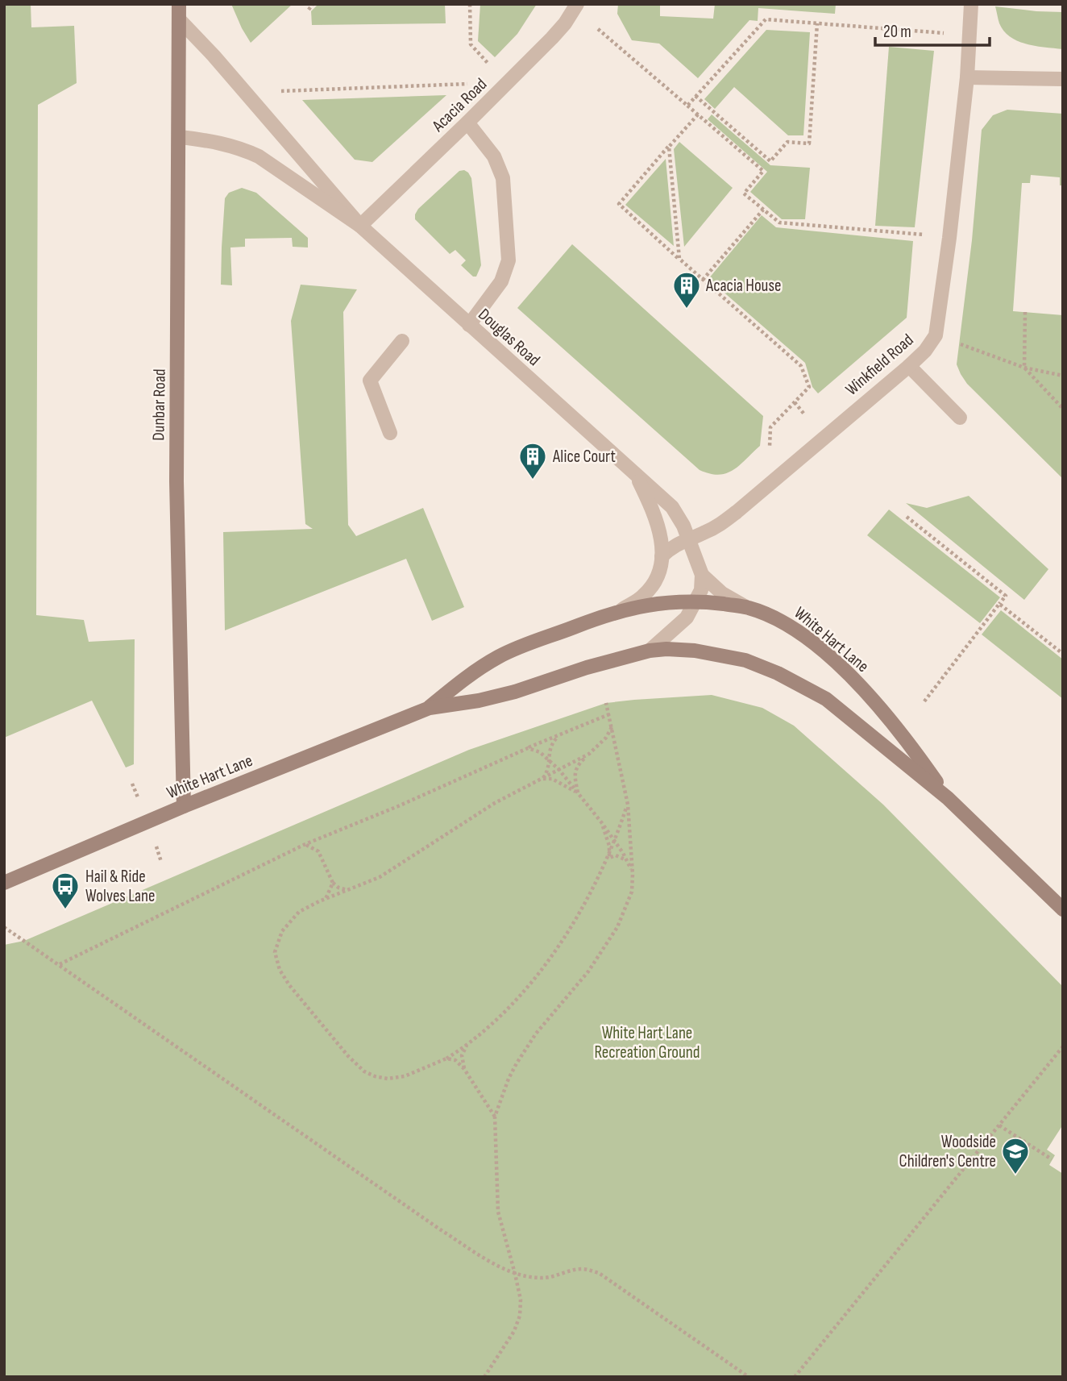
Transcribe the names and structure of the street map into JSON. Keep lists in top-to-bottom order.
{
  "streets": {
    "street": [
      "Acacia Road",
      "Douglas Road",
      "Winkfield Road",
      "Dunbar Road",
      "White Hart Lane"
    ]
  },
  "crossings": [
    ["Acacia Road", "Douglas Road"],
    ["Douglas Road", "Winkfield Road"],
    ["Douglas Road", "Dunbar Road"],
    ["Douglas Road", "White Hart Lane"],
    ["Dunbar Road", "White Hart Lane"]
  ],
  "parks": ["White Hart Lane Recreation Ground"],
  "places": {
    "building": ["Acacia House", "Alice Court"],
    "bus stop": ["Hail & Ride Wolves Lane"],
    "school or university": ["Woodside Children's Centre"]
  },
  "scale_bar": "20 m"
}
